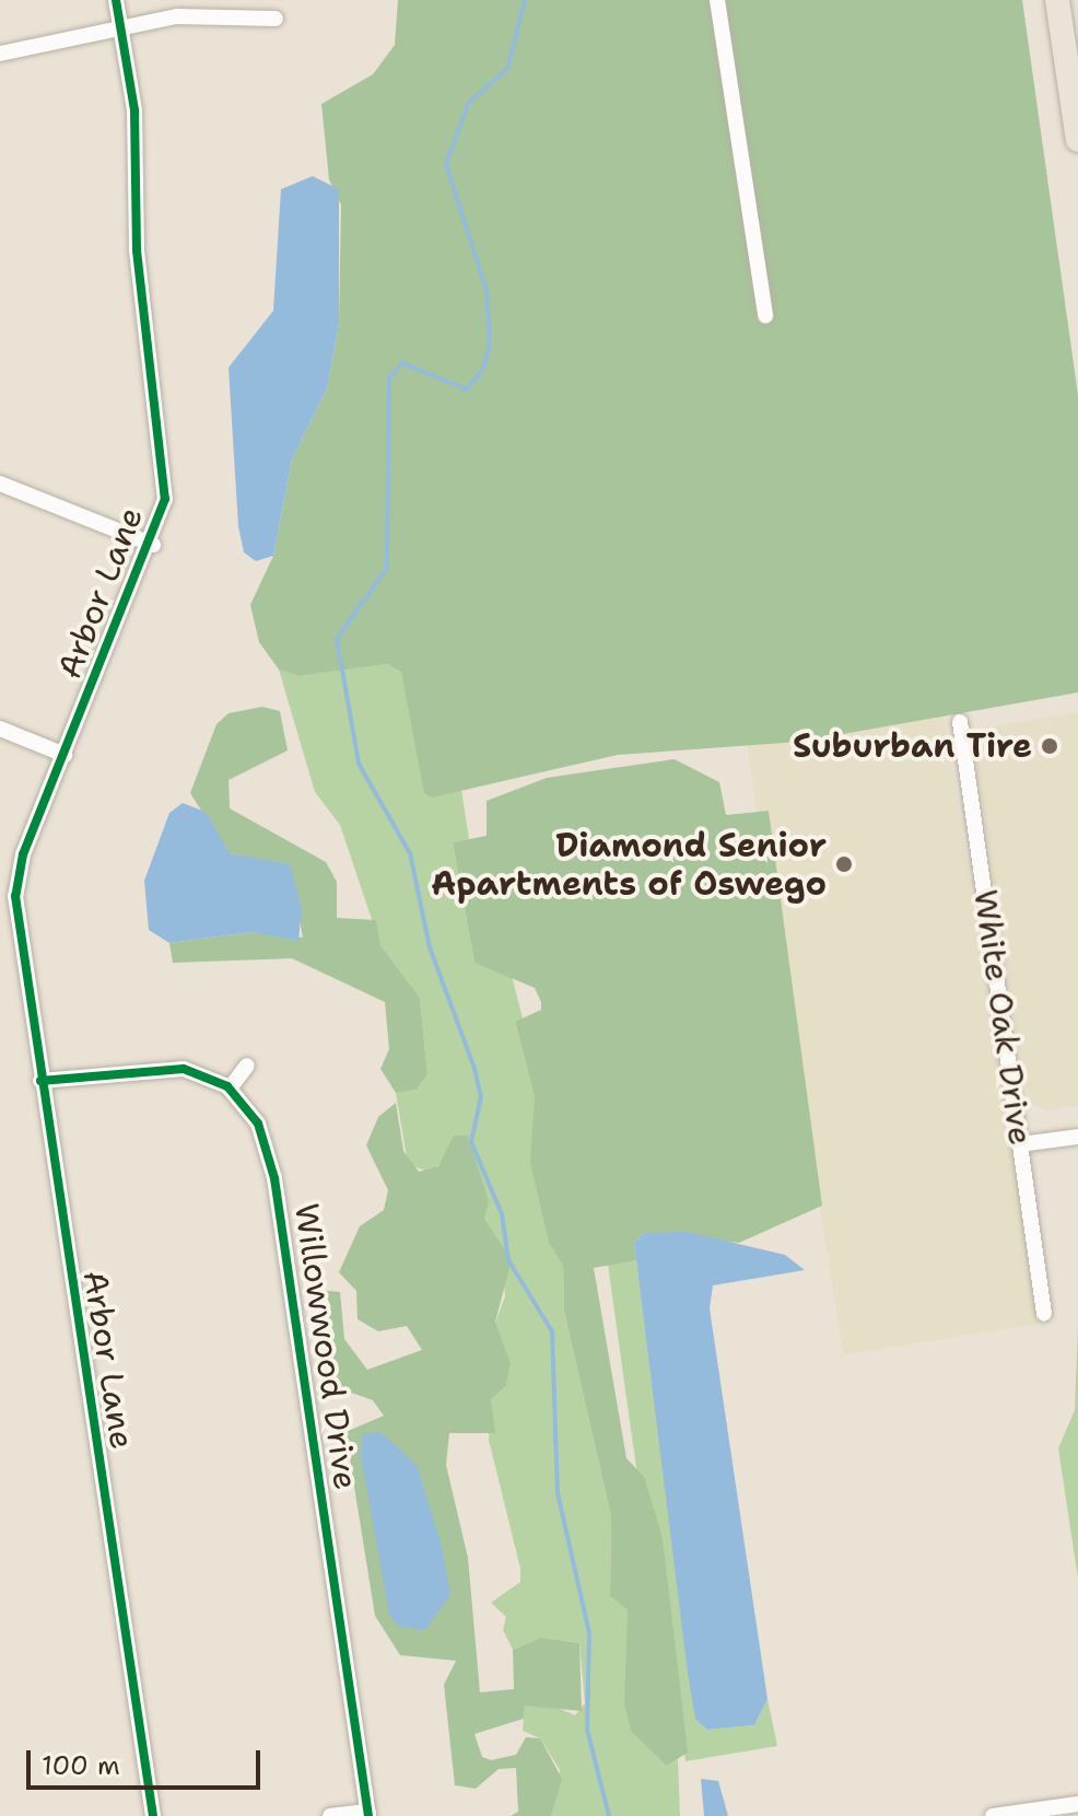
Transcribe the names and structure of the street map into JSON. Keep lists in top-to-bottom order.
{
  "streets": {
    "street": ["Arbor Lane", "White Oak Drive", "Willowwood Drive"]
  },
  "crossings": [
    ["Arbor Lane", "Willowwood Drive"]
  ],
  "places": ["Suburban Tire", "Diamond Senior Apartments of Oswego"],
  "scale_bar": "100 m"
}
